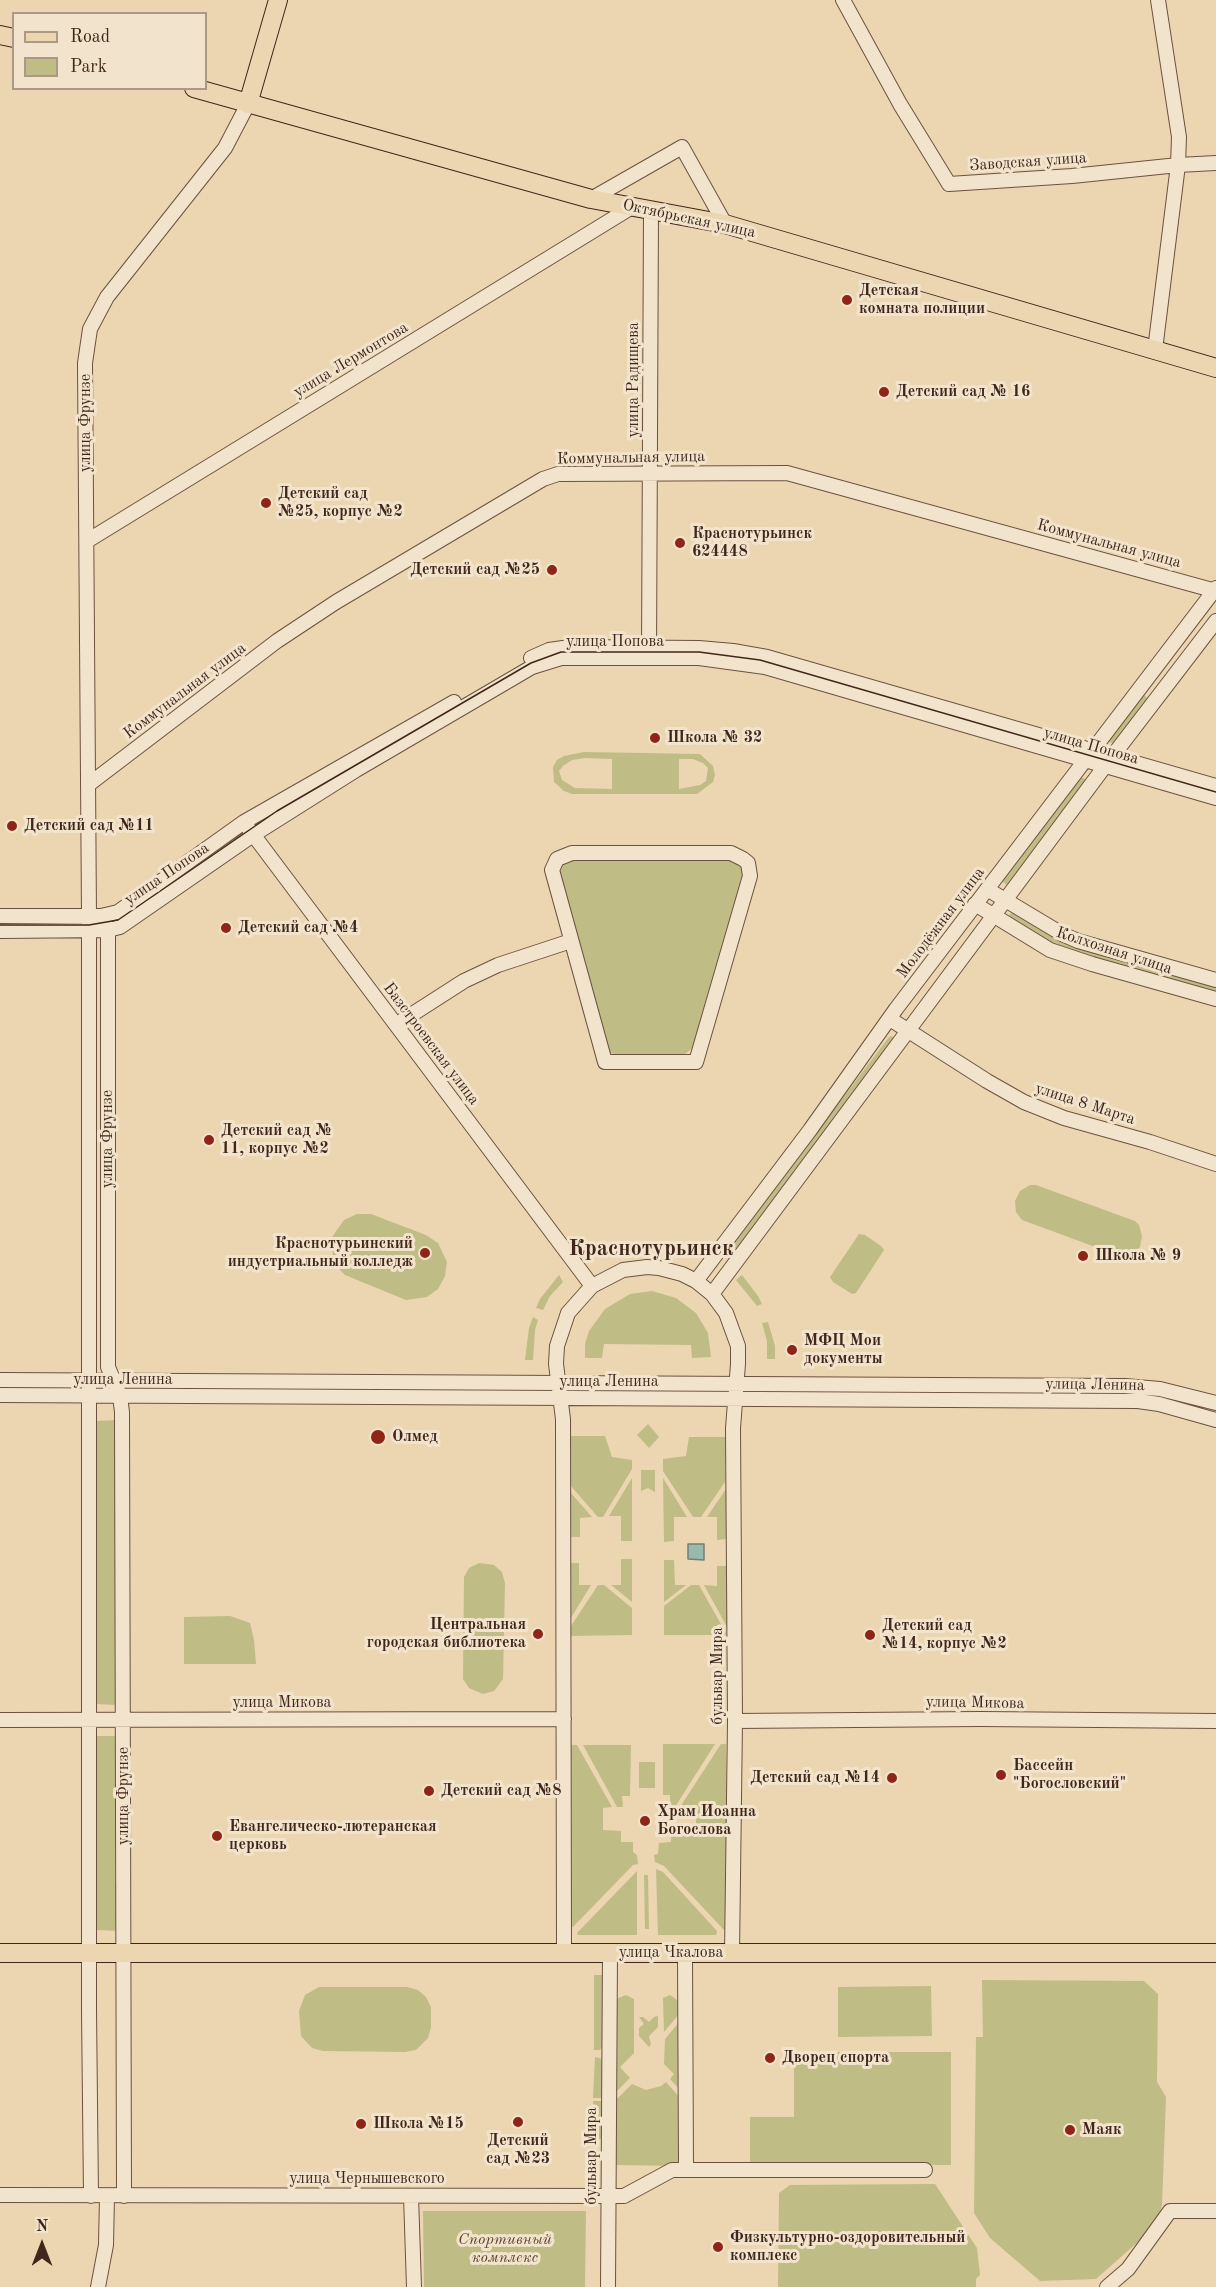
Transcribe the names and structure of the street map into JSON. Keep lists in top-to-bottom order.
{
  "streets": {
    "main road": ["Октябрьская улица", "улица Фрунзе", "улица Чкалова"],
    "street": [
      "Заводская улица",
      "улица Лермонтова",
      "улица Радищева",
      "Коммунальная улица",
      "улица Попова",
      "Молодёжная улица",
      "Колхозная улица",
      "Базстроевская улица",
      "улица 8 Марта",
      "улица Ленина",
      "бульвар Мира",
      "улица Микова",
      "улица Чернышевского"
    ]
  },
  "crossings": [
    ["Октябрьская улица", "улица Лермонтова"],
    ["Октябрьская улица", "улица Радищева"],
    ["Октябрьская улица", "улица Фрунзе"],
    ["улица Лермонтова", "улица Фрунзе"],
    ["улица Радищева", "Коммунальная улица"],
    ["улица Радищева", "улица Попова"],
    ["улица Фрунзе", "Коммунальная улица"],
    ["улица Фрунзе", "улица Попова"],
    ["улица Фрунзе", "улица Ленина"],
    ["улица Фрунзе", "улица Микова"],
    ["улица Фрунзе", "улица Чкалова"],
    ["улица Фрунзе", "улица Чернышевского"],
    ["Коммунальная улица", "Молодёжная улица"],
    ["улица Попова", "Молодёжная улица"],
    ["улица Попова", "Базстроевская улица"],
    ["Молодёжная улица", "Колхозная улица"],
    ["Молодёжная улица", "улица 8 Марта"],
    ["Молодёжная улица", "бульвар Мира"],
    ["Базстроевская улица", "бульвар Мира"],
    ["улица Ленина", "бульвар Мира"],
    ["бульвар Мира", "улица Микова"],
    ["бульвар Мира", "улица Чкалова"],
    ["бульвар Мира", "улица Чернышевского"]
  ],
  "districts": ["Краснотурьинск"],
  "parks": ["Спортивный комплекс"],
  "places": [
    "Детская комната полиции",
    "Детский сад № 16",
    "Детский сад №25, корпус №2",
    "Краснотурьинск 624448",
    "Детский сад №25",
    "Школа № 32",
    "Детский сад №11",
    "Детский сад №4",
    "Детский сад № 11, корпус №2",
    "Краснотурьинский индустриальный колледж",
    "Школа № 9",
    "МФЦ Мои документы",
    "Олмед",
    "Центральная городская библиотека",
    "Детский сад №14, корпус №2",
    "Бассейн \"Богословский\"",
    "Детский сад №14",
    "Детский сад №8",
    "Храм Иоанна Богослова",
    "Евангелическо-лютеранская церковь",
    "Дворец спорта",
    "Детский сад №23",
    "Школа №15",
    "Маяк",
    "Физкультурно-оздоровительный комплекс"
  ],
  "legend": ["Road", "Park"],
  "north": "top"
}
